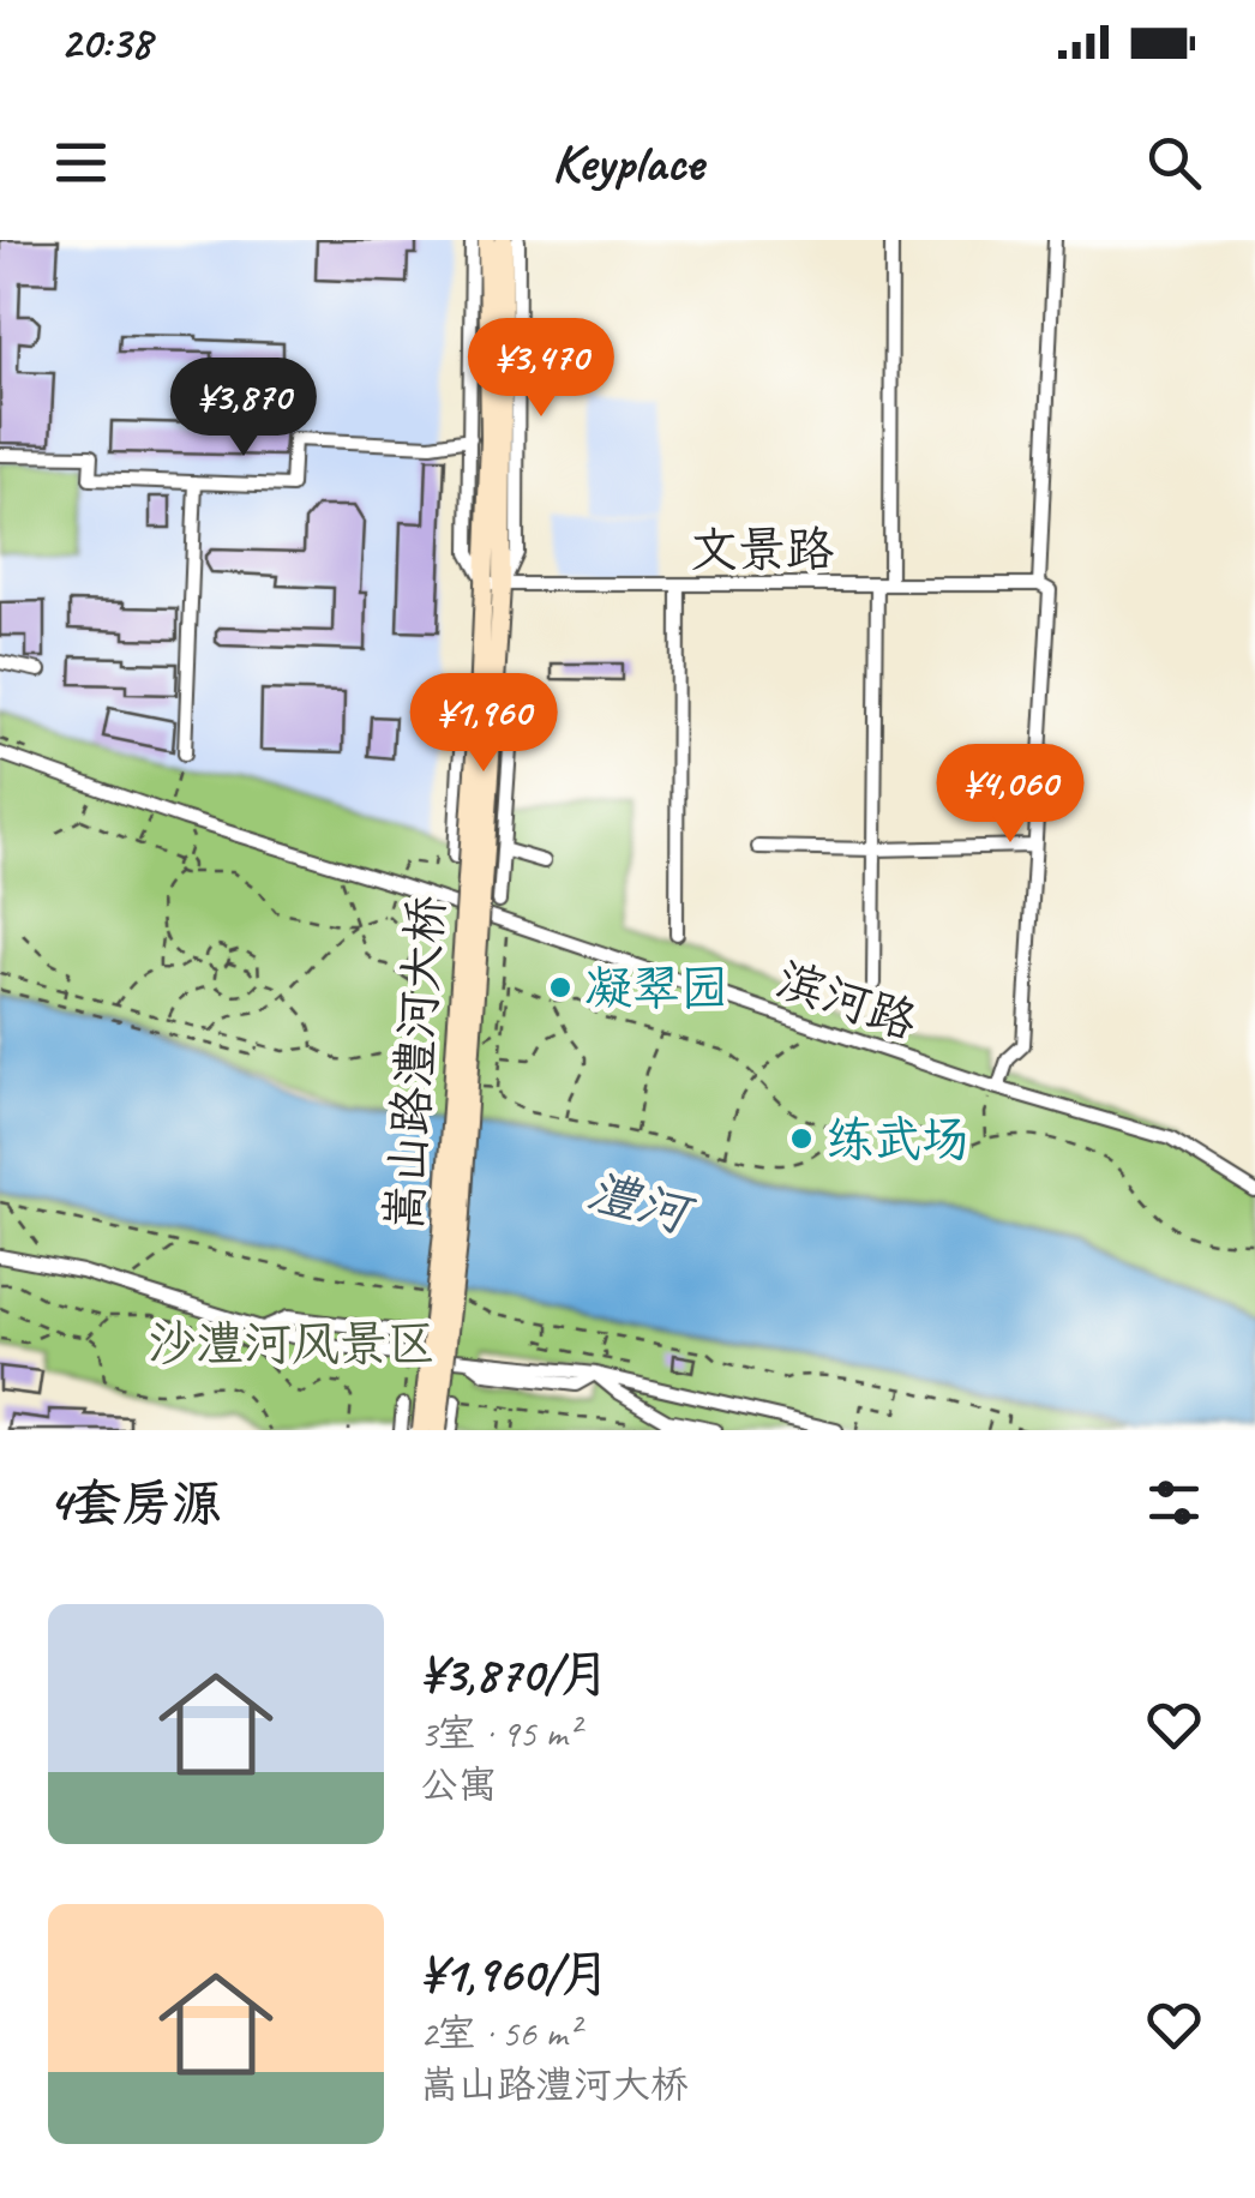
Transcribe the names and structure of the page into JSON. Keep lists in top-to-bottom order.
{
  "streets": {
    "main road": ["嵩山路澧河大桥"],
    "street": ["文景路", "滨河路"]
  },
  "water": ["澧河"],
  "parks": ["沙澧河风景区"],
  "places": ["凝翠园", "练武场"],
  "page": {
    "status": "20:38",
    "header": "Keyplace",
    "price": [
      "¥3,470",
      "¥3,870",
      "¥1,960",
      "¥4,060"
    ],
    "heading": "4套房源",
    "list": [
      {
        "name": "¥3,870/月",
        "note": "3室 · 95 m² · 公寓"
      },
      {
        "name": "¥1,960/月",
        "note": "2室 · 56 m² · 嵩山路澧河大桥"
      }
    ]
  }
}
